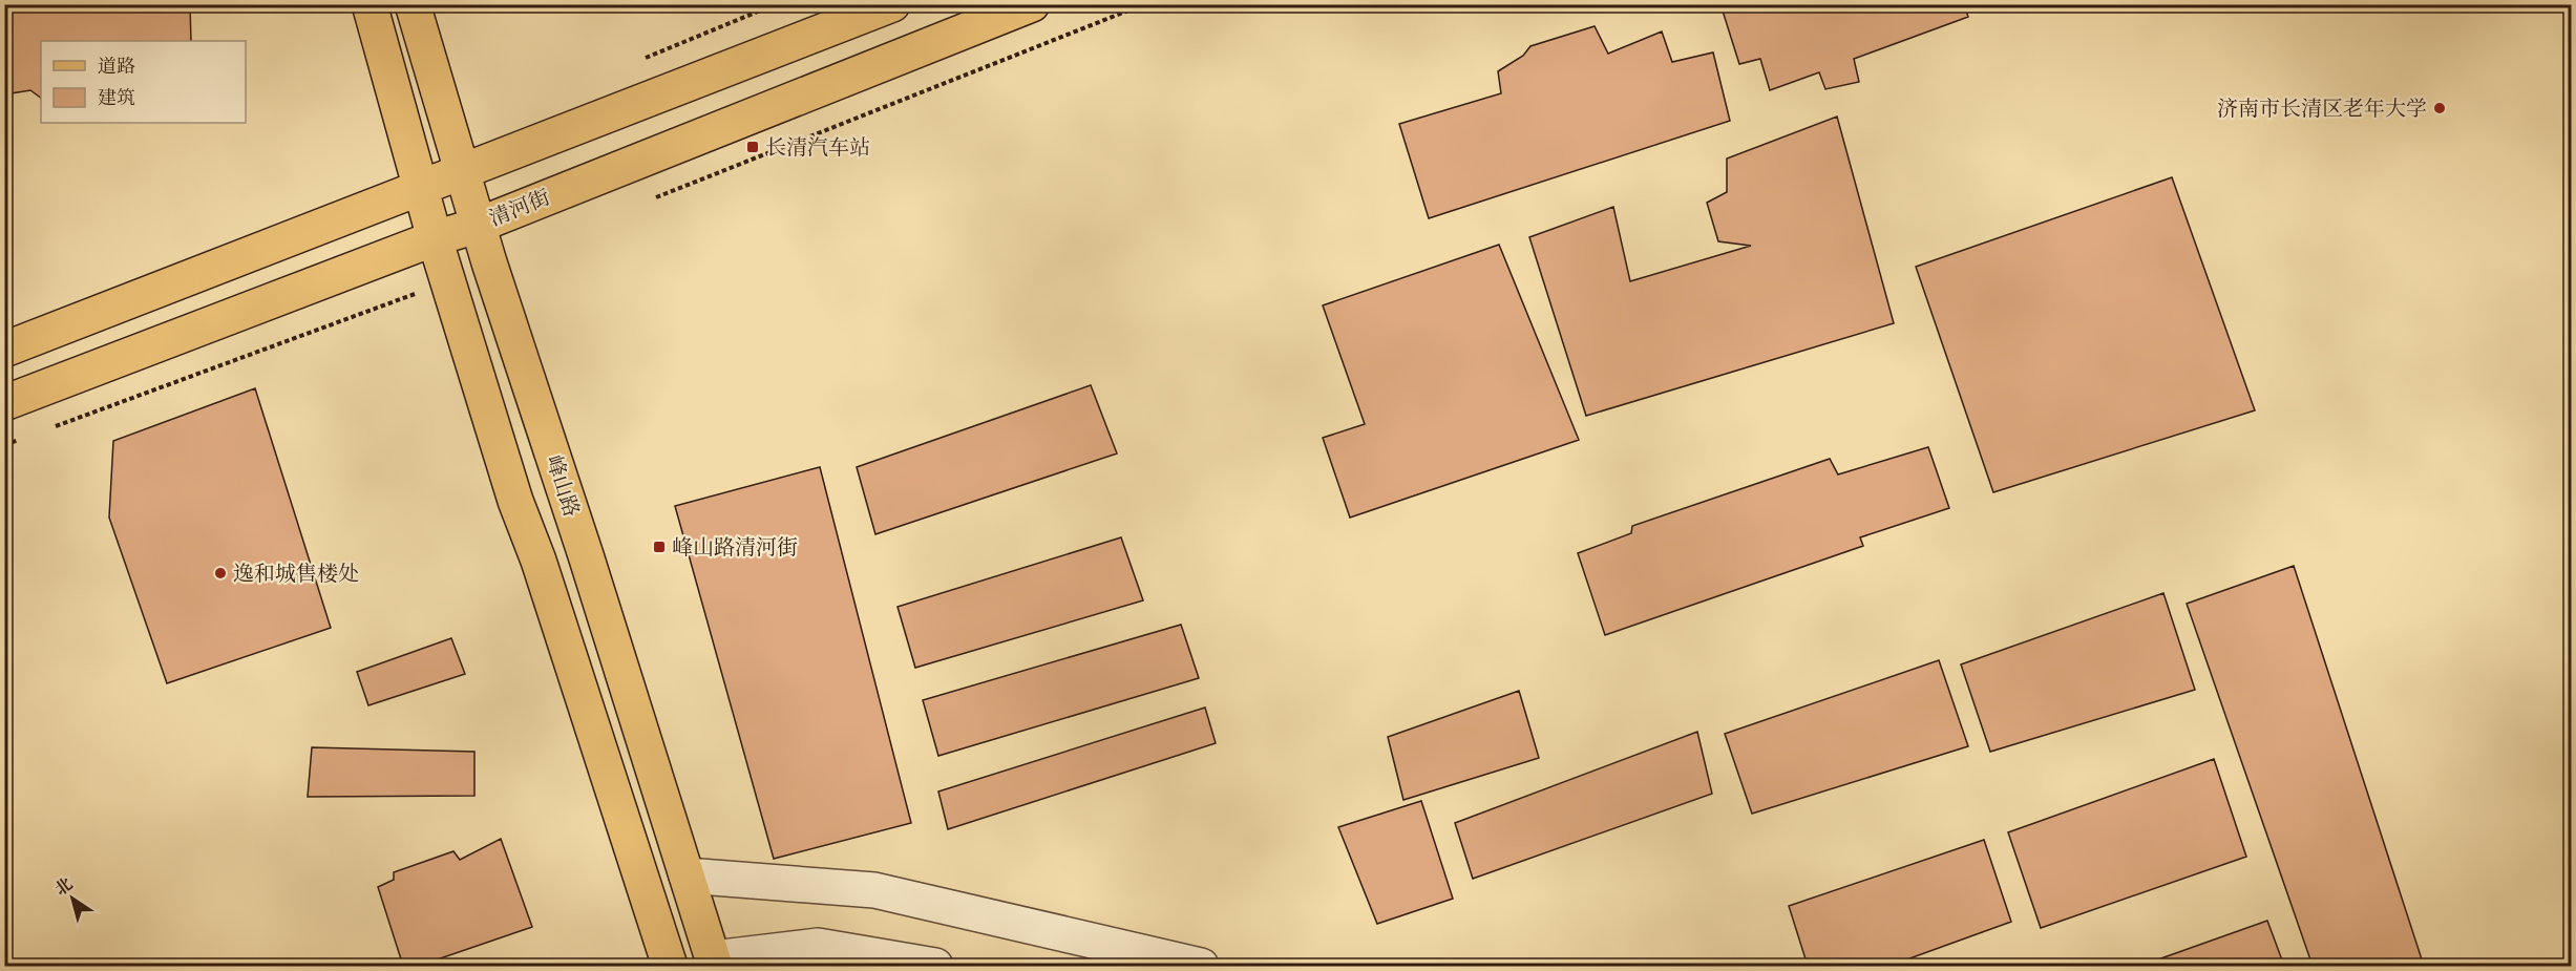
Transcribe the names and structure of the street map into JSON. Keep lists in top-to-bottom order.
{
  "streets": {
    "main road": ["清河街", "峰山路"]
  },
  "crossings": [
    ["清河街", "峰山路"]
  ],
  "places": {
    "other": ["济南市长清区老年大学", "逸和城售楼处"],
    "transit": ["长清汽车站", "峰山路清河街"]
  },
  "legend": ["道路", "建筑"],
  "north": "top left"
}
